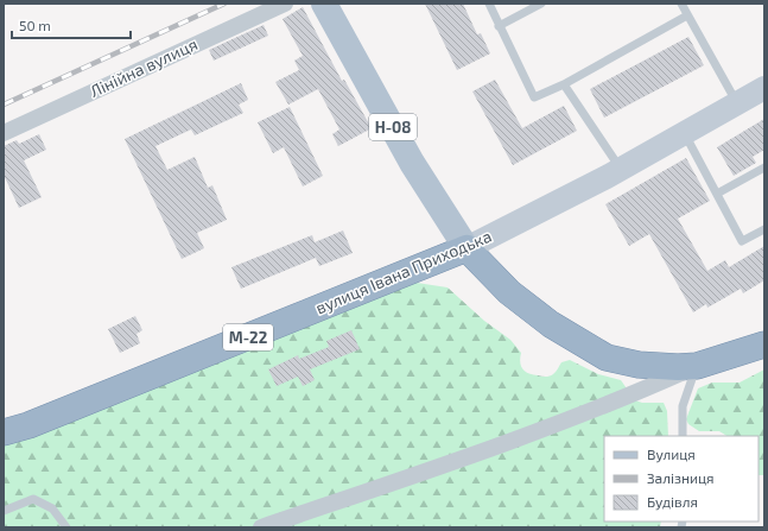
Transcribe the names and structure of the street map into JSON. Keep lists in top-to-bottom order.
{
  "streets": {
    "highway": ["вулиця Івана Приходька", "М-22"],
    "main road": ["Н-08"],
    "street": ["Лінійна вулиця"]
  },
  "crossings": [
    ["Н-08", "вулиця Івана Приходька"]
  ],
  "legend": ["Вулиця", "Залізниця", "Будівля"],
  "scale_bar": "50 m"
}
